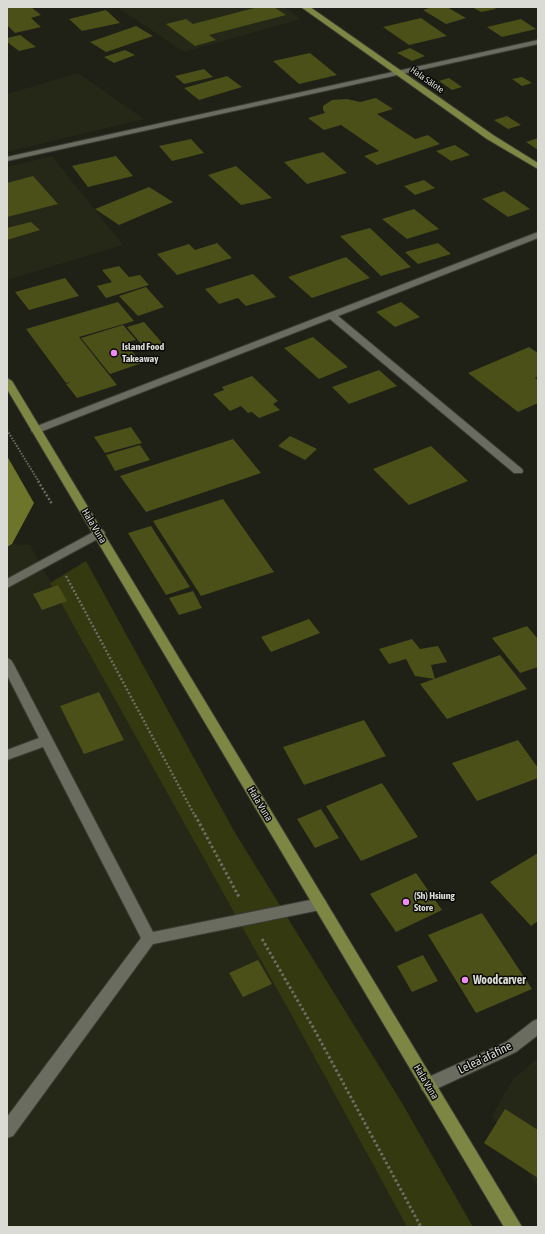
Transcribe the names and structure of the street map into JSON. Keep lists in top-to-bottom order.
{
  "streets": {
    "main road": ["Hala Sālote", "Hala Vuna"],
    "street": ["Lelea’afafine"]
  },
  "crossings": [
    ["Hala Vuna", "Lelea’afafine"]
  ],
  "places": ["Island Food Takeaway", "(Sh) Hsiung Store", "Woodcarver"]
}
